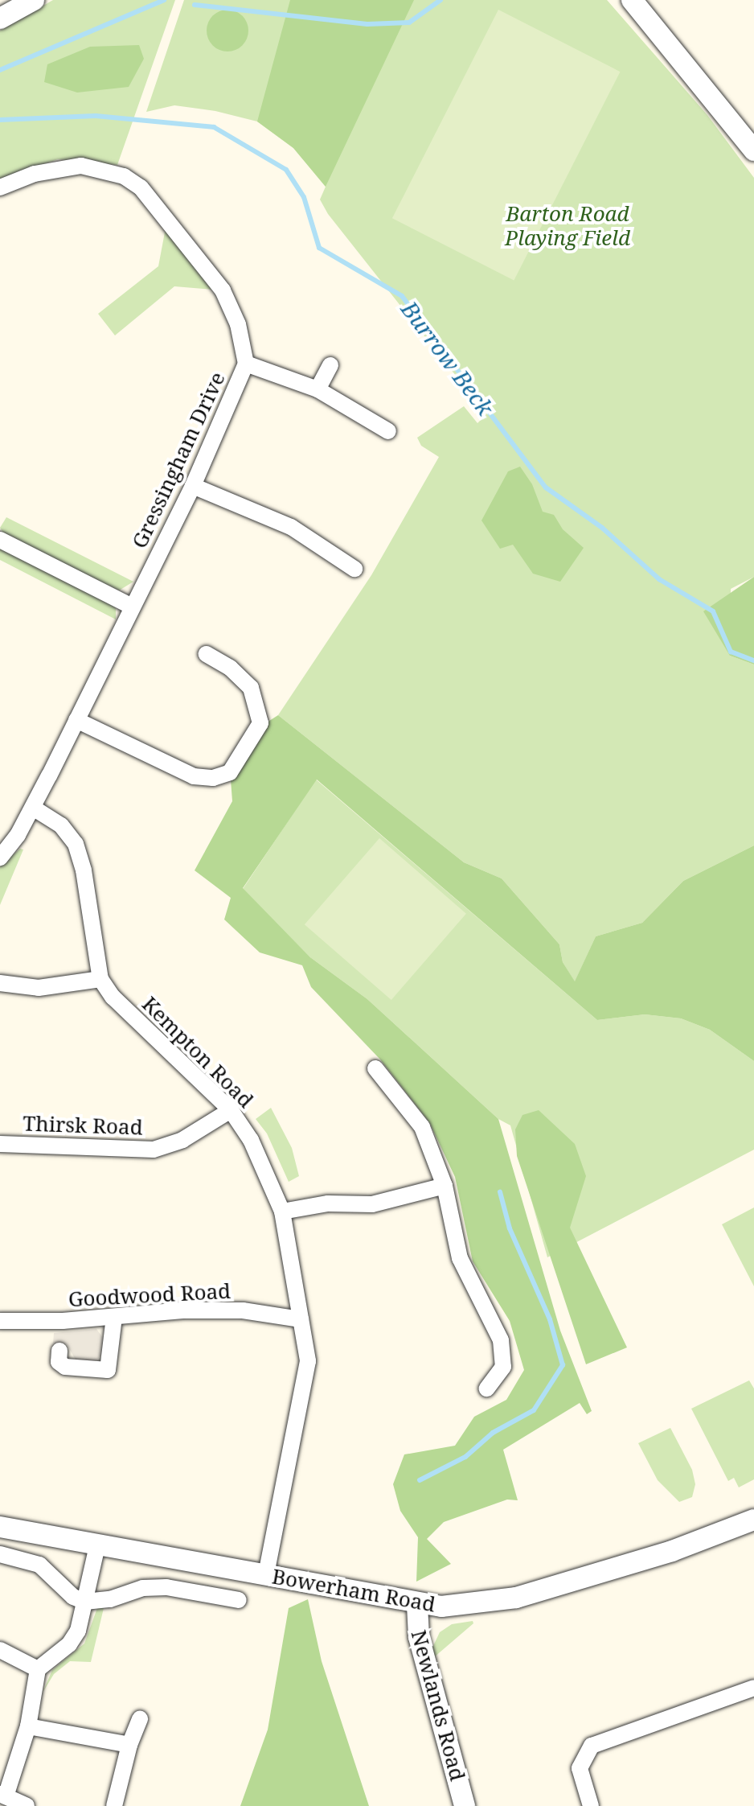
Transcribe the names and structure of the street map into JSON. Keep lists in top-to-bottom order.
{
  "streets": {
    "street": [
      "Gressingham Drive",
      "Kempton Road",
      "Thirsk Road",
      "Goodwood Road",
      "Bowerham Road",
      "Newlands Road"
    ]
  },
  "crossings": [
    ["Gressingham Drive", "Kempton Road"],
    ["Kempton Road", "Thirsk Road"],
    ["Kempton Road", "Goodwood Road"],
    ["Kempton Road", "Bowerham Road"],
    ["Bowerham Road", "Newlands Road"]
  ],
  "water": ["Burrow Beck"],
  "parks": ["Barton Road Playing Field"]
}
